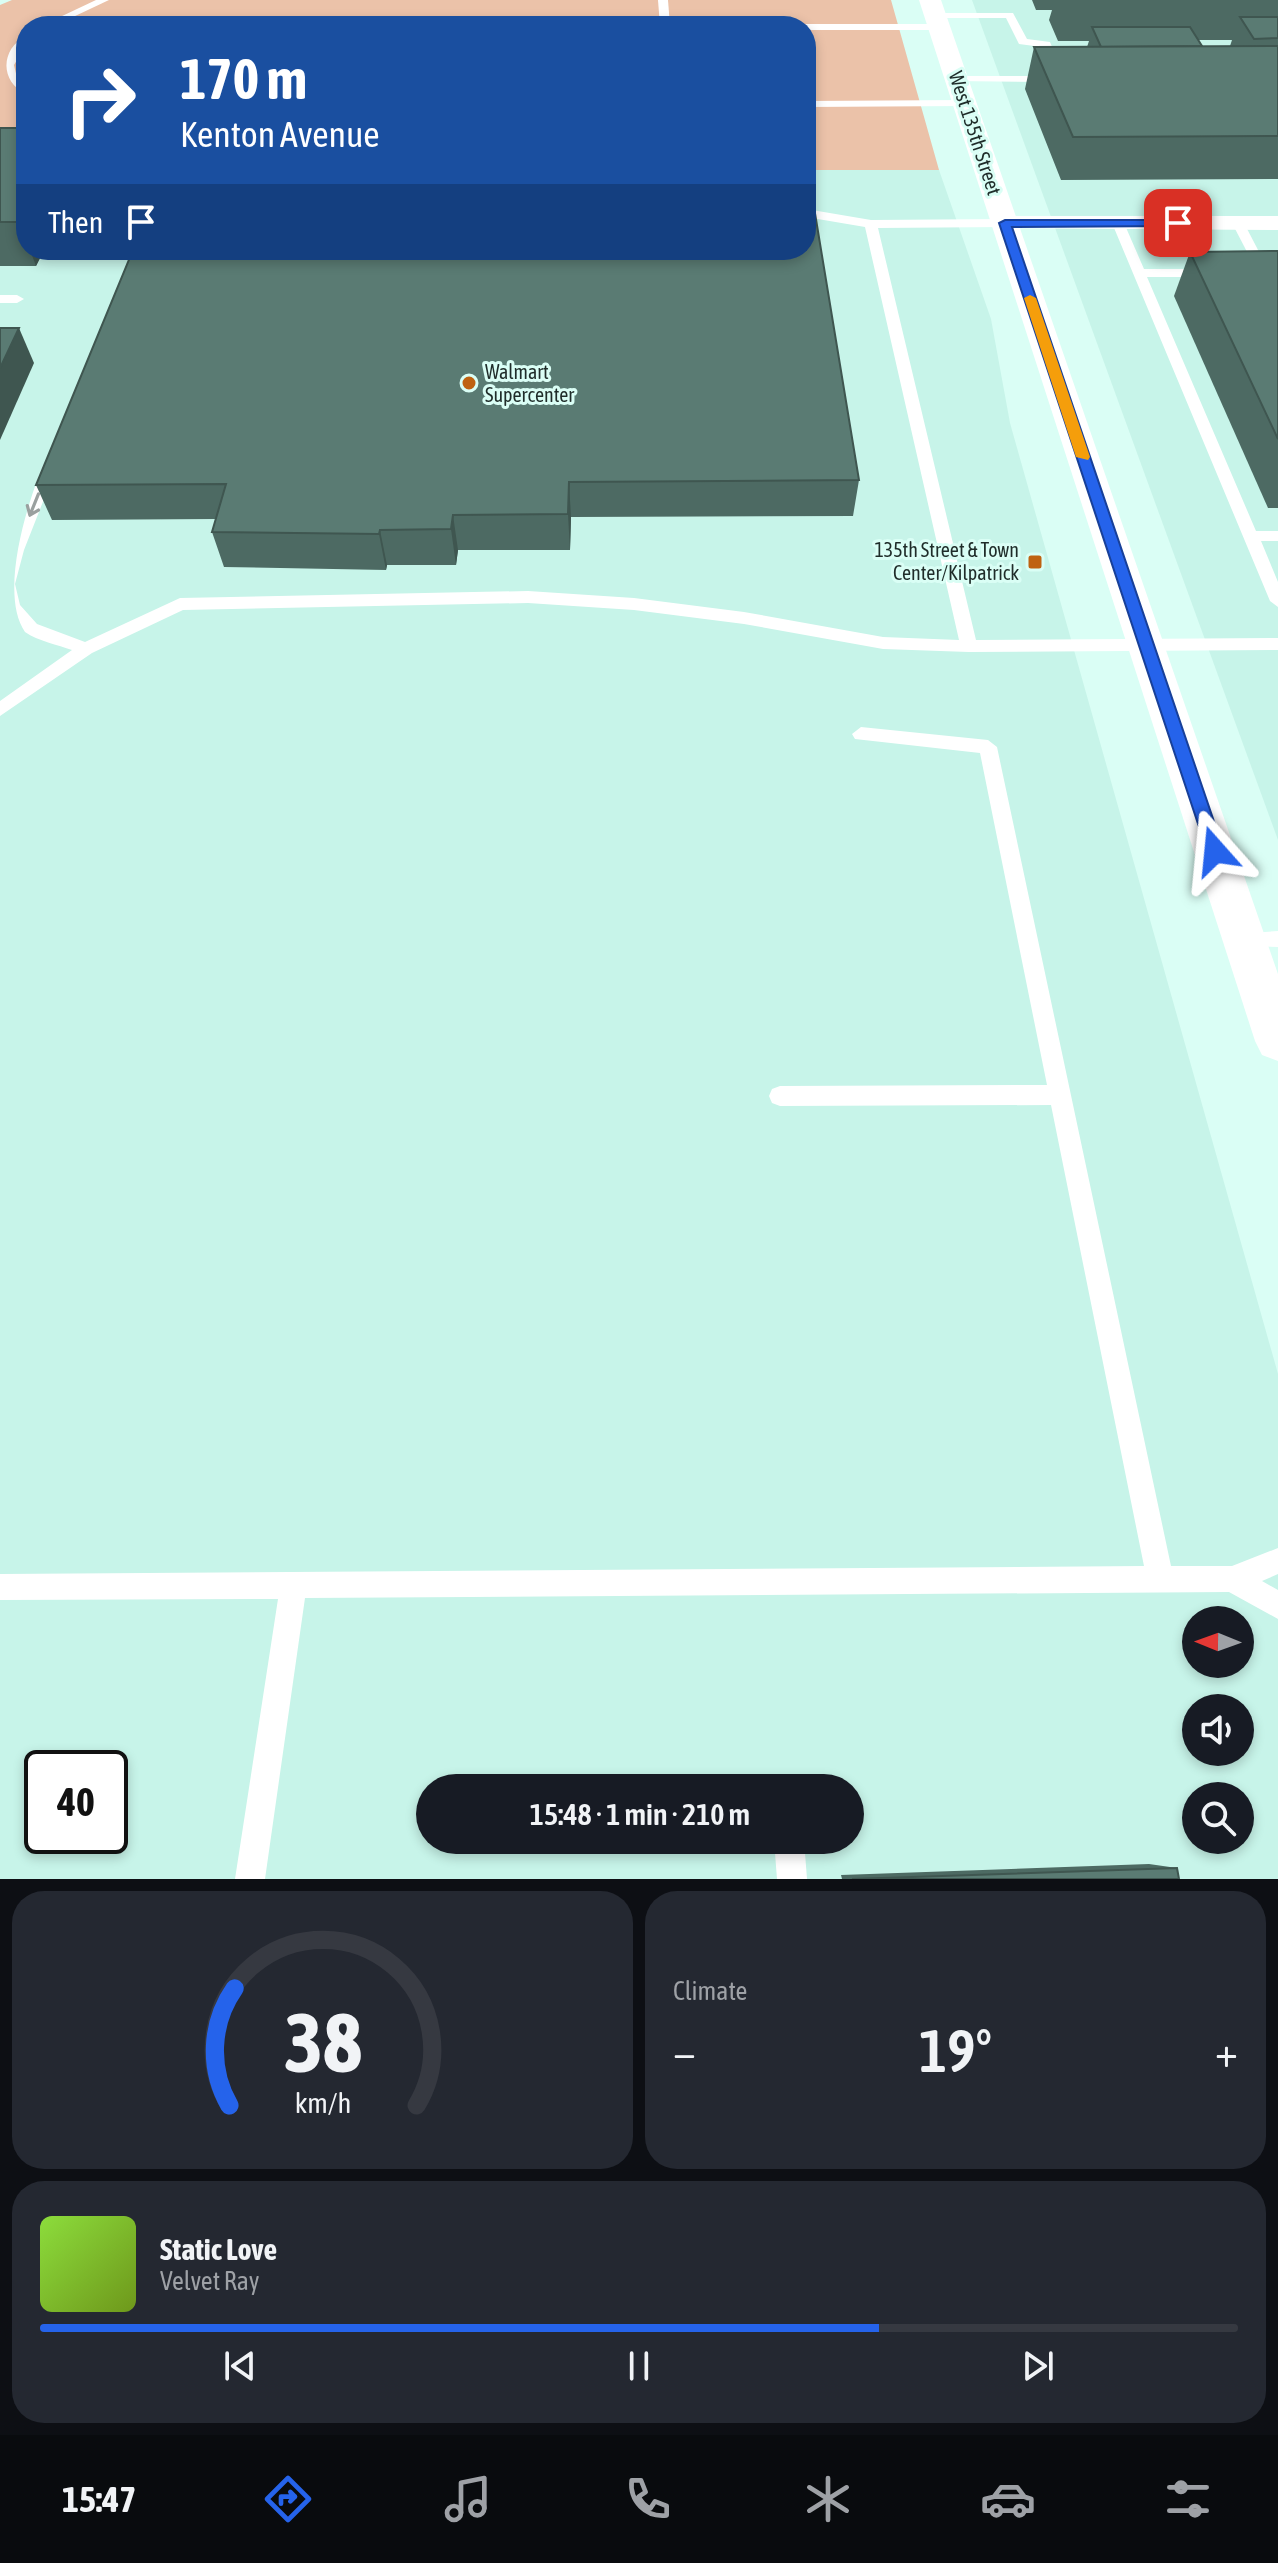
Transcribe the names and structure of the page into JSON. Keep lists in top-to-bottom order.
{
  "streets": {
    "street": ["West 135th Street"]
  },
  "places": {
    "other": ["Walmart Supercenter"],
    "transit": ["135th Street & Town Center/Kilpatrick"]
  },
  "north": "left",
  "page": {
    "turn": ["170 m", "Kenton Avenue"],
    "then": "Then",
    "limit": "40",
    "trip": "15:48 · 1 min · 210 m",
    "tile": "Climate",
    "heat": ["−", "19°", "+"],
    "song": ["Static Love", "Velvet Ray"],
    "tabs": "15:47",
    "gauge": ["38", "km/h"]
  }
}
